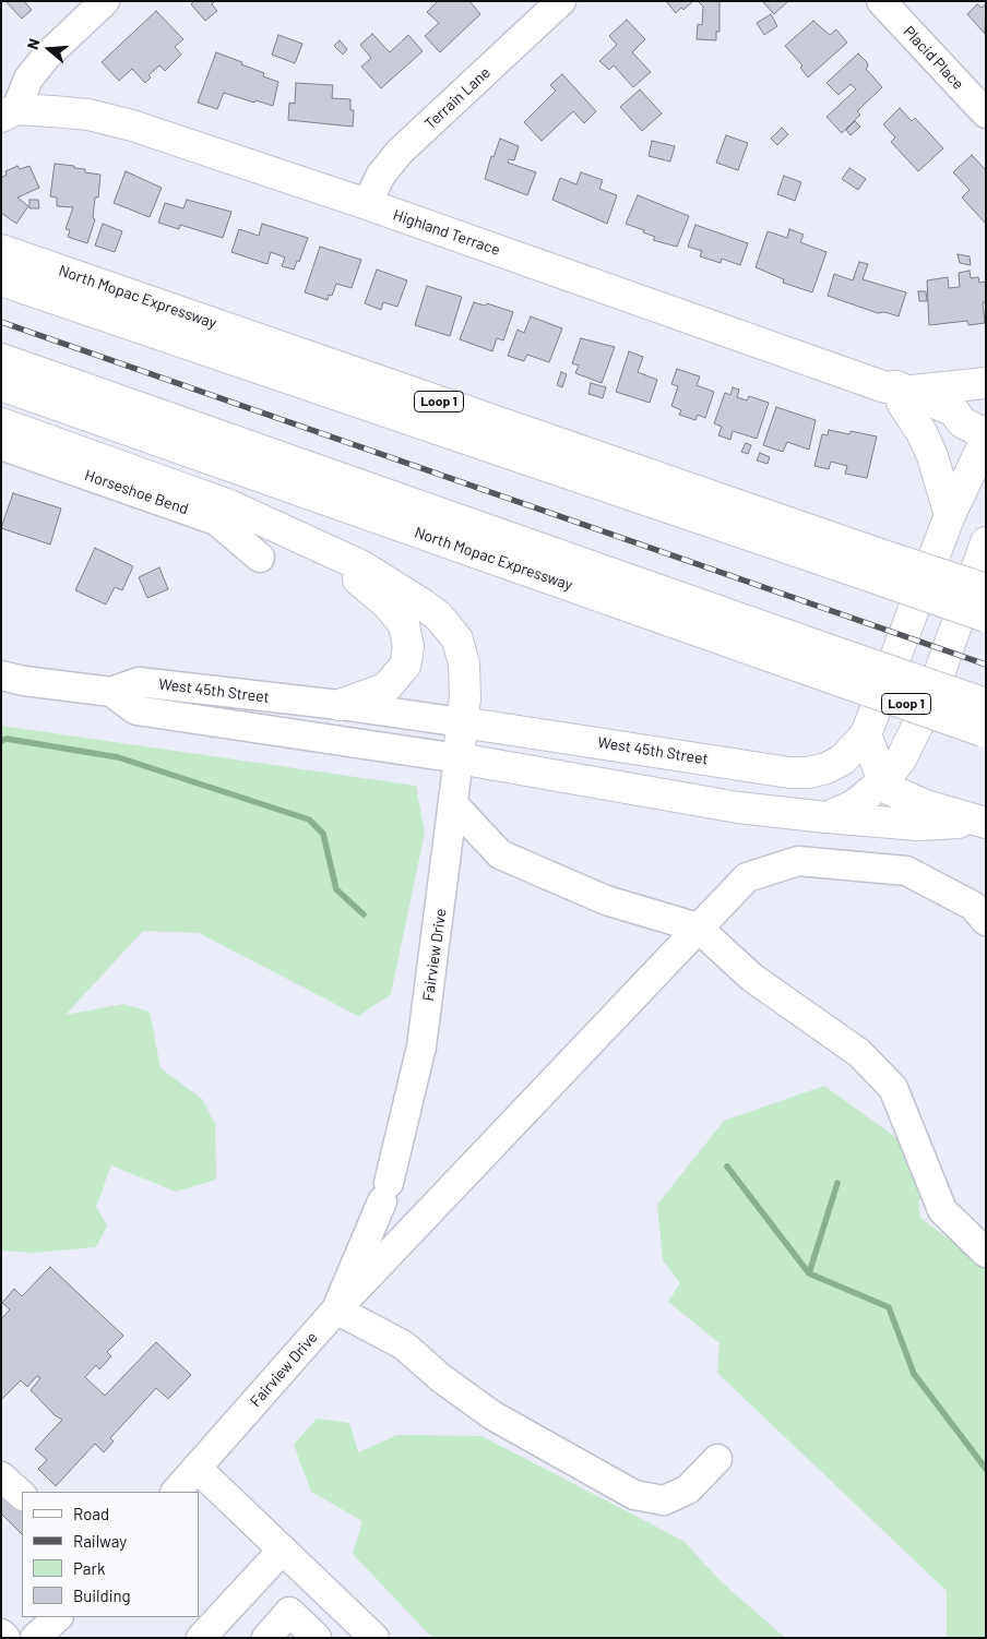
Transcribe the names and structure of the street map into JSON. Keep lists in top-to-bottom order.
{
  "streets": {
    "main road": [
      "Highland Terrace",
      "North Mopac Expressway",
      "Loop 1",
      "West 45th Street",
      "Fairview Drive"
    ],
    "street": ["Placid Place", "Terrain Lane", "Horseshoe Bend"]
  },
  "crossings": [
    ["Terrain Lane", "Highland Terrace"],
    ["West 45th Street", "Fairview Drive"]
  ],
  "legend": [
    "Road",
    "Railway",
    "Park",
    "Building"
  ],
  "north": "left"
}
